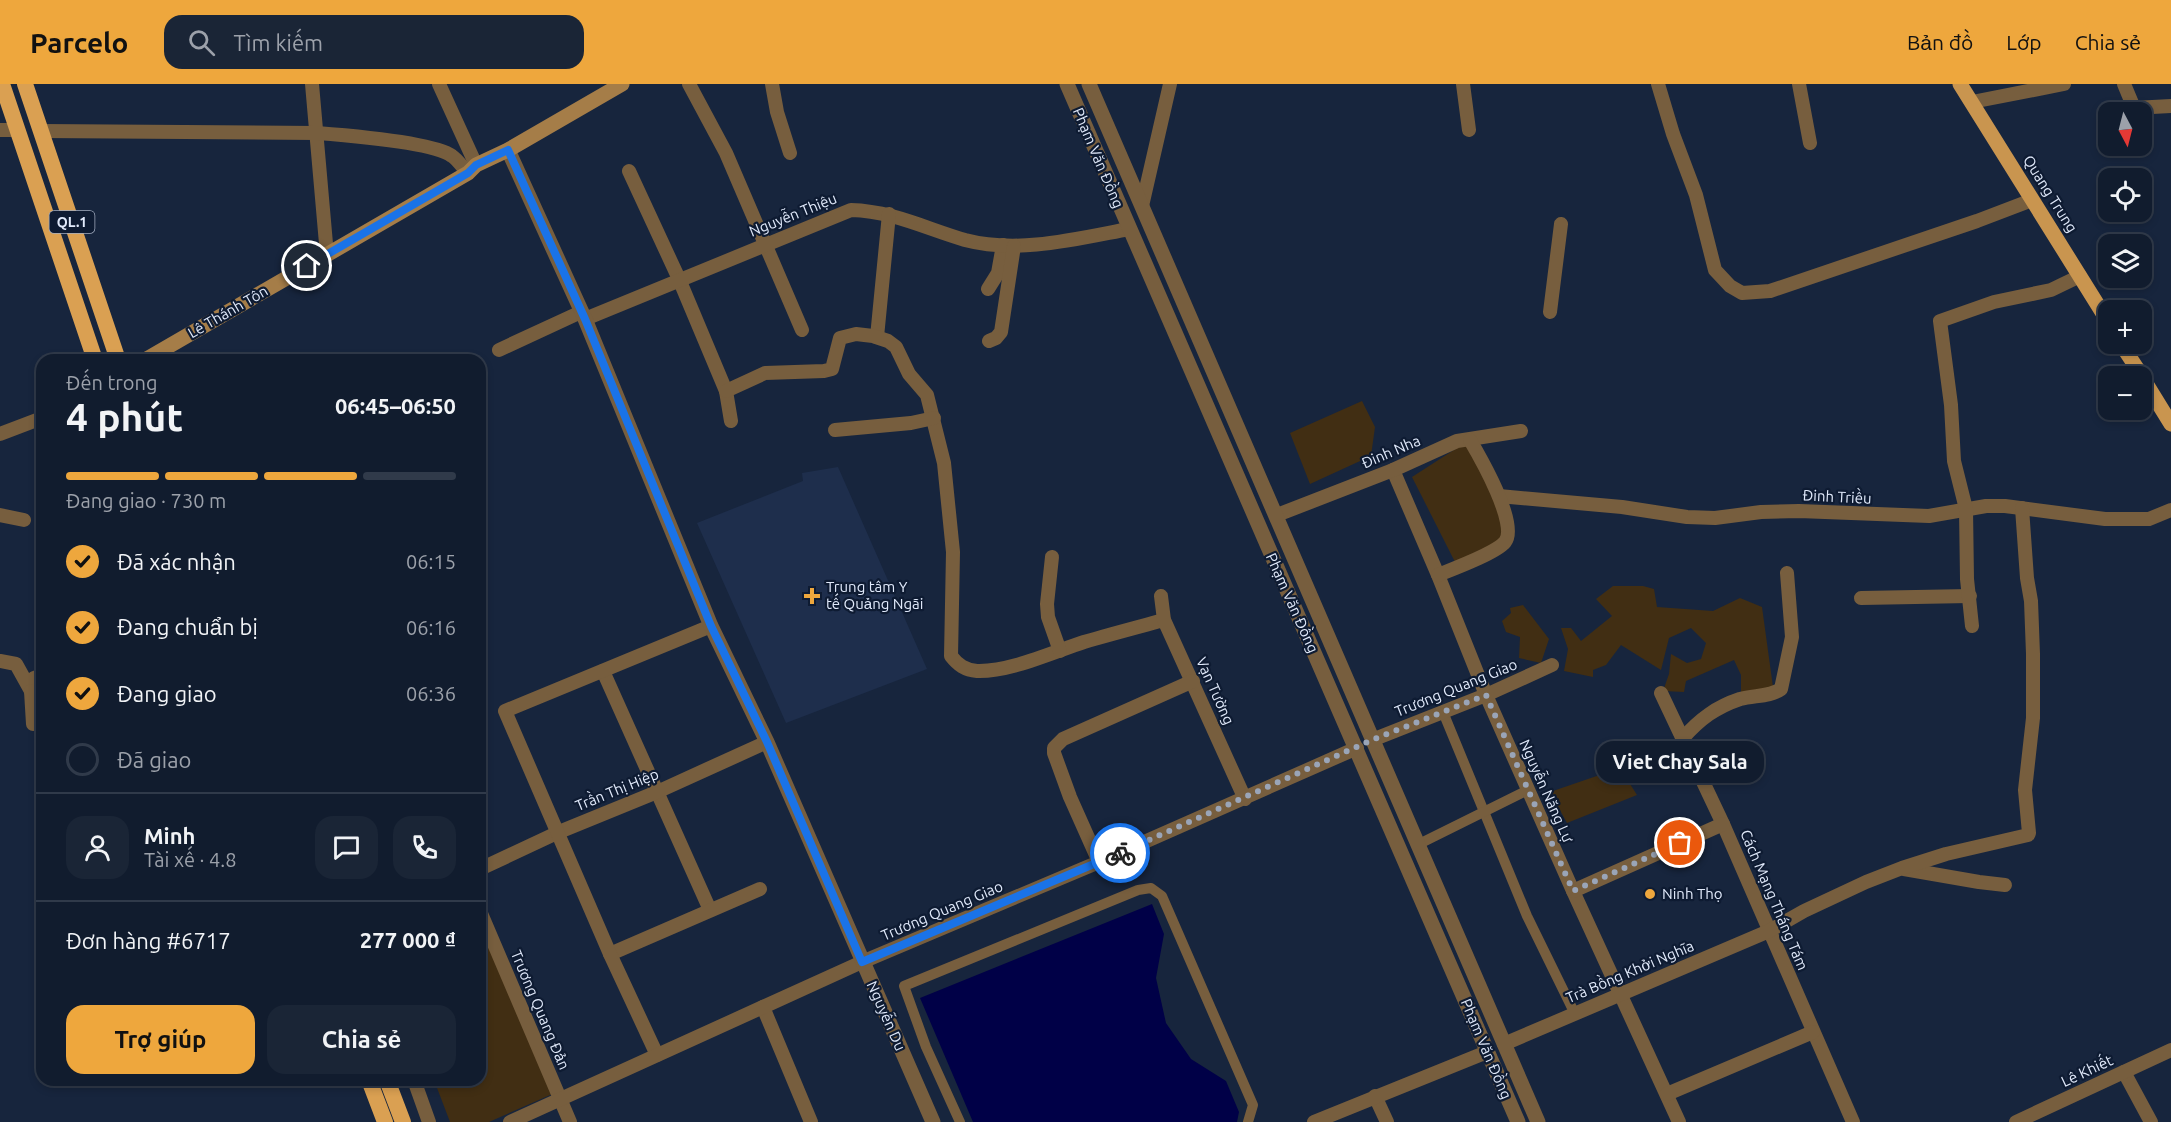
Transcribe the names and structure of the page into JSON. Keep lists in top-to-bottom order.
{
  "streets": {
    "highway": ["QL.1"],
    "main road": ["Quang Trung", "Lê Thánh Tôn"],
    "street": [
      "Phạm Văn Đồng",
      "Nguyễn Thiệu",
      "Đinh Nha",
      "Đinh Triều",
      "Trương Quang Giao",
      "Vạn Tường",
      "Trần Thị Hiệp",
      "Nguyễn Năng Lự",
      "Cách Mạng Tháng Tám",
      "Trà Bồng Khởi Nghĩa",
      "Trương Quang Đản",
      "Nguyễn Du",
      "Lê Khiết"
    ]
  },
  "crossings": [
    ["Phạm Văn Đồng", "Nguyễn Thiệu"],
    ["Phạm Văn Đồng", "Đinh Nha"],
    ["Phạm Văn Đồng", "Trương Quang Giao"],
    ["Phạm Văn Đồng", "Trà Bồng Khởi Nghĩa"],
    ["Nguyễn Thiệu", "Nguyễn Du"],
    ["Lê Thánh Tôn", "Nguyễn Du"],
    ["Đinh Nha", "Nguyễn Năng Lự"],
    ["Đinh Triều", "Trà Bồng Khởi Nghĩa"],
    ["Trương Quang Giao", "Vạn Tường"],
    ["Trương Quang Giao", "Nguyễn Năng Lự"],
    ["Trương Quang Giao", "Trương Quang Đản"],
    ["Trương Quang Giao", "Nguyễn Du"],
    ["Trần Thị Hiệp", "Nguyễn Du"],
    ["Nguyễn Năng Lự", "Trà Bồng Khởi Nghĩa"],
    ["Cách Mạng Tháng Tám", "Trà Bồng Khởi Nghĩa"]
  ],
  "places": {
    "health": ["Trung tâm Y tế Quảng Ngãi"],
    "other": ["Viet Chay Sala", "Ninh Thọ"]
  },
  "north": "bottom",
  "page": {
    "header": "Parcelo",
    "search": "Tìm kiếm",
    "nav": ["Bản đồ", "Lớp", "Chia sẻ"],
    "map_buttons": ["+", "−"],
    "heading": ["4 phút", "Đến trong", "06:45–06:50"],
    "panel": [
      "Minh",
      "Tài xế · 4.8",
      "Đơn hàng #6717",
      "277 000 ₫"
    ],
    "bar": "Đang giao · 730 m",
    "list": [
      ["Đã xác nhận", "06:15"],
      ["Đang chuẩn bị", "06:16"],
      ["Đang giao", "06:36"],
      "Đã giao"
    ],
    "bubble": "Viet Chay Sala",
    "buttons": ["Trợ giúp", "Chia sẻ"]
  }
}
